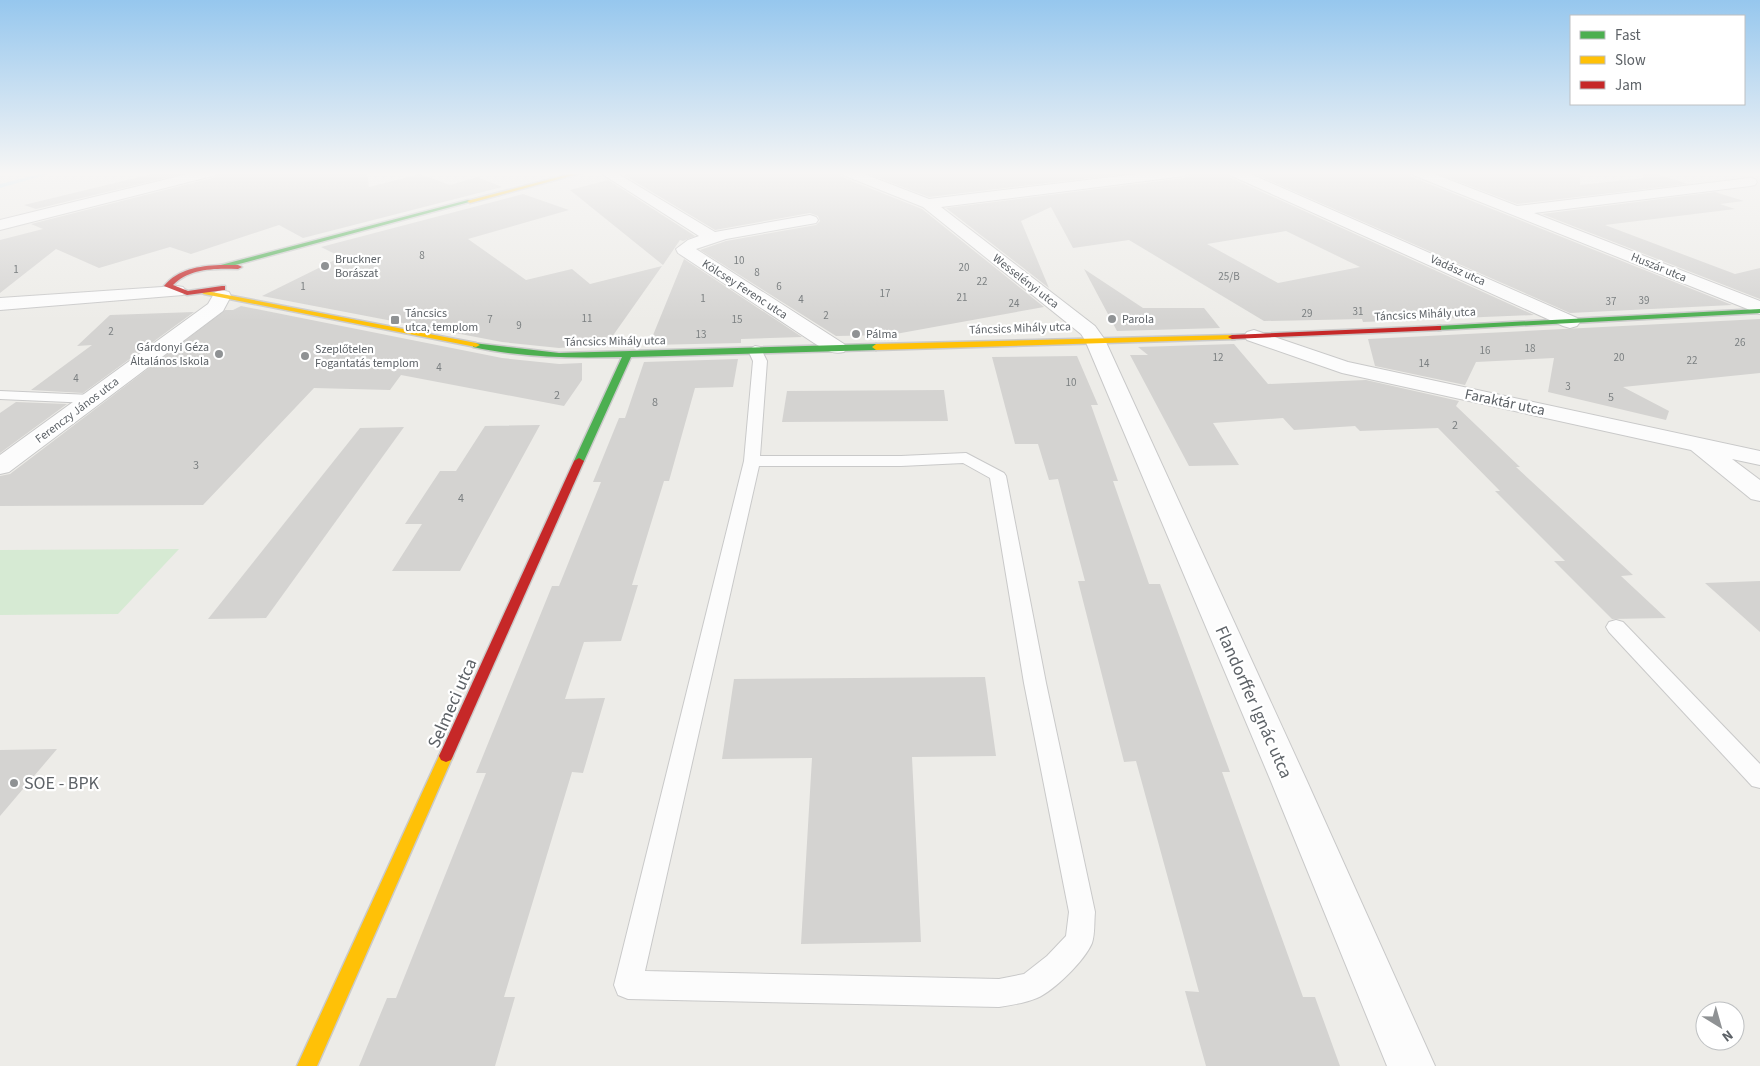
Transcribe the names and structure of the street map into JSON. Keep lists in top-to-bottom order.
{
  "streets": {
    "street": [
      "Huszár utca",
      "Vadász utca",
      "Wesselényi utca",
      "Kölcsey Ferenc utca",
      "Táncsics Mihály utca",
      "Faraktár utca",
      "Ferenczy János utca",
      "Flandorffer Ignác utca",
      "Selmeci utca"
    ]
  },
  "crossings": [
    ["Huszár utca", "Táncsics Mihály utca"],
    ["Vadász utca", "Táncsics Mihály utca"],
    ["Wesselényi utca", "Táncsics Mihály utca"],
    ["Wesselényi utca", "Flandorffer Ignác utca"],
    ["Kölcsey Ferenc utca", "Táncsics Mihály utca"],
    ["Táncsics Mihály utca", "Faraktár utca"],
    ["Táncsics Mihály utca", "Ferenczy János utca"],
    ["Táncsics Mihály utca", "Flandorffer Ignác utca"],
    ["Táncsics Mihály utca", "Selmeci utca"]
  ],
  "places": {
    "other": [
      "Bruckner Borászat",
      "Parola",
      "Pálma",
      "Gárdonyi Géza Általános Iskola",
      "Szeplőtelen Fogantatás templom",
      "SOE - BPK"
    ],
    "transit": ["Táncsics utca, templom"]
  },
  "house_numbers": [
    "8",
    "10",
    "20",
    "1",
    "8",
    "25/B",
    "22",
    "1",
    "6",
    "17",
    "21",
    "1",
    "4",
    "39",
    "37",
    "24",
    "31",
    "29",
    "2",
    "11",
    "7",
    "15",
    "9",
    "2",
    "13",
    "26",
    "18",
    "16",
    "12",
    "20",
    "22",
    "14",
    "4",
    "4",
    "10",
    "3",
    "2",
    "5",
    "8",
    "2",
    "3",
    "4"
  ],
  "legend": ["Fast", "Slow", "Jam"],
  "north": "bottom right"
}
